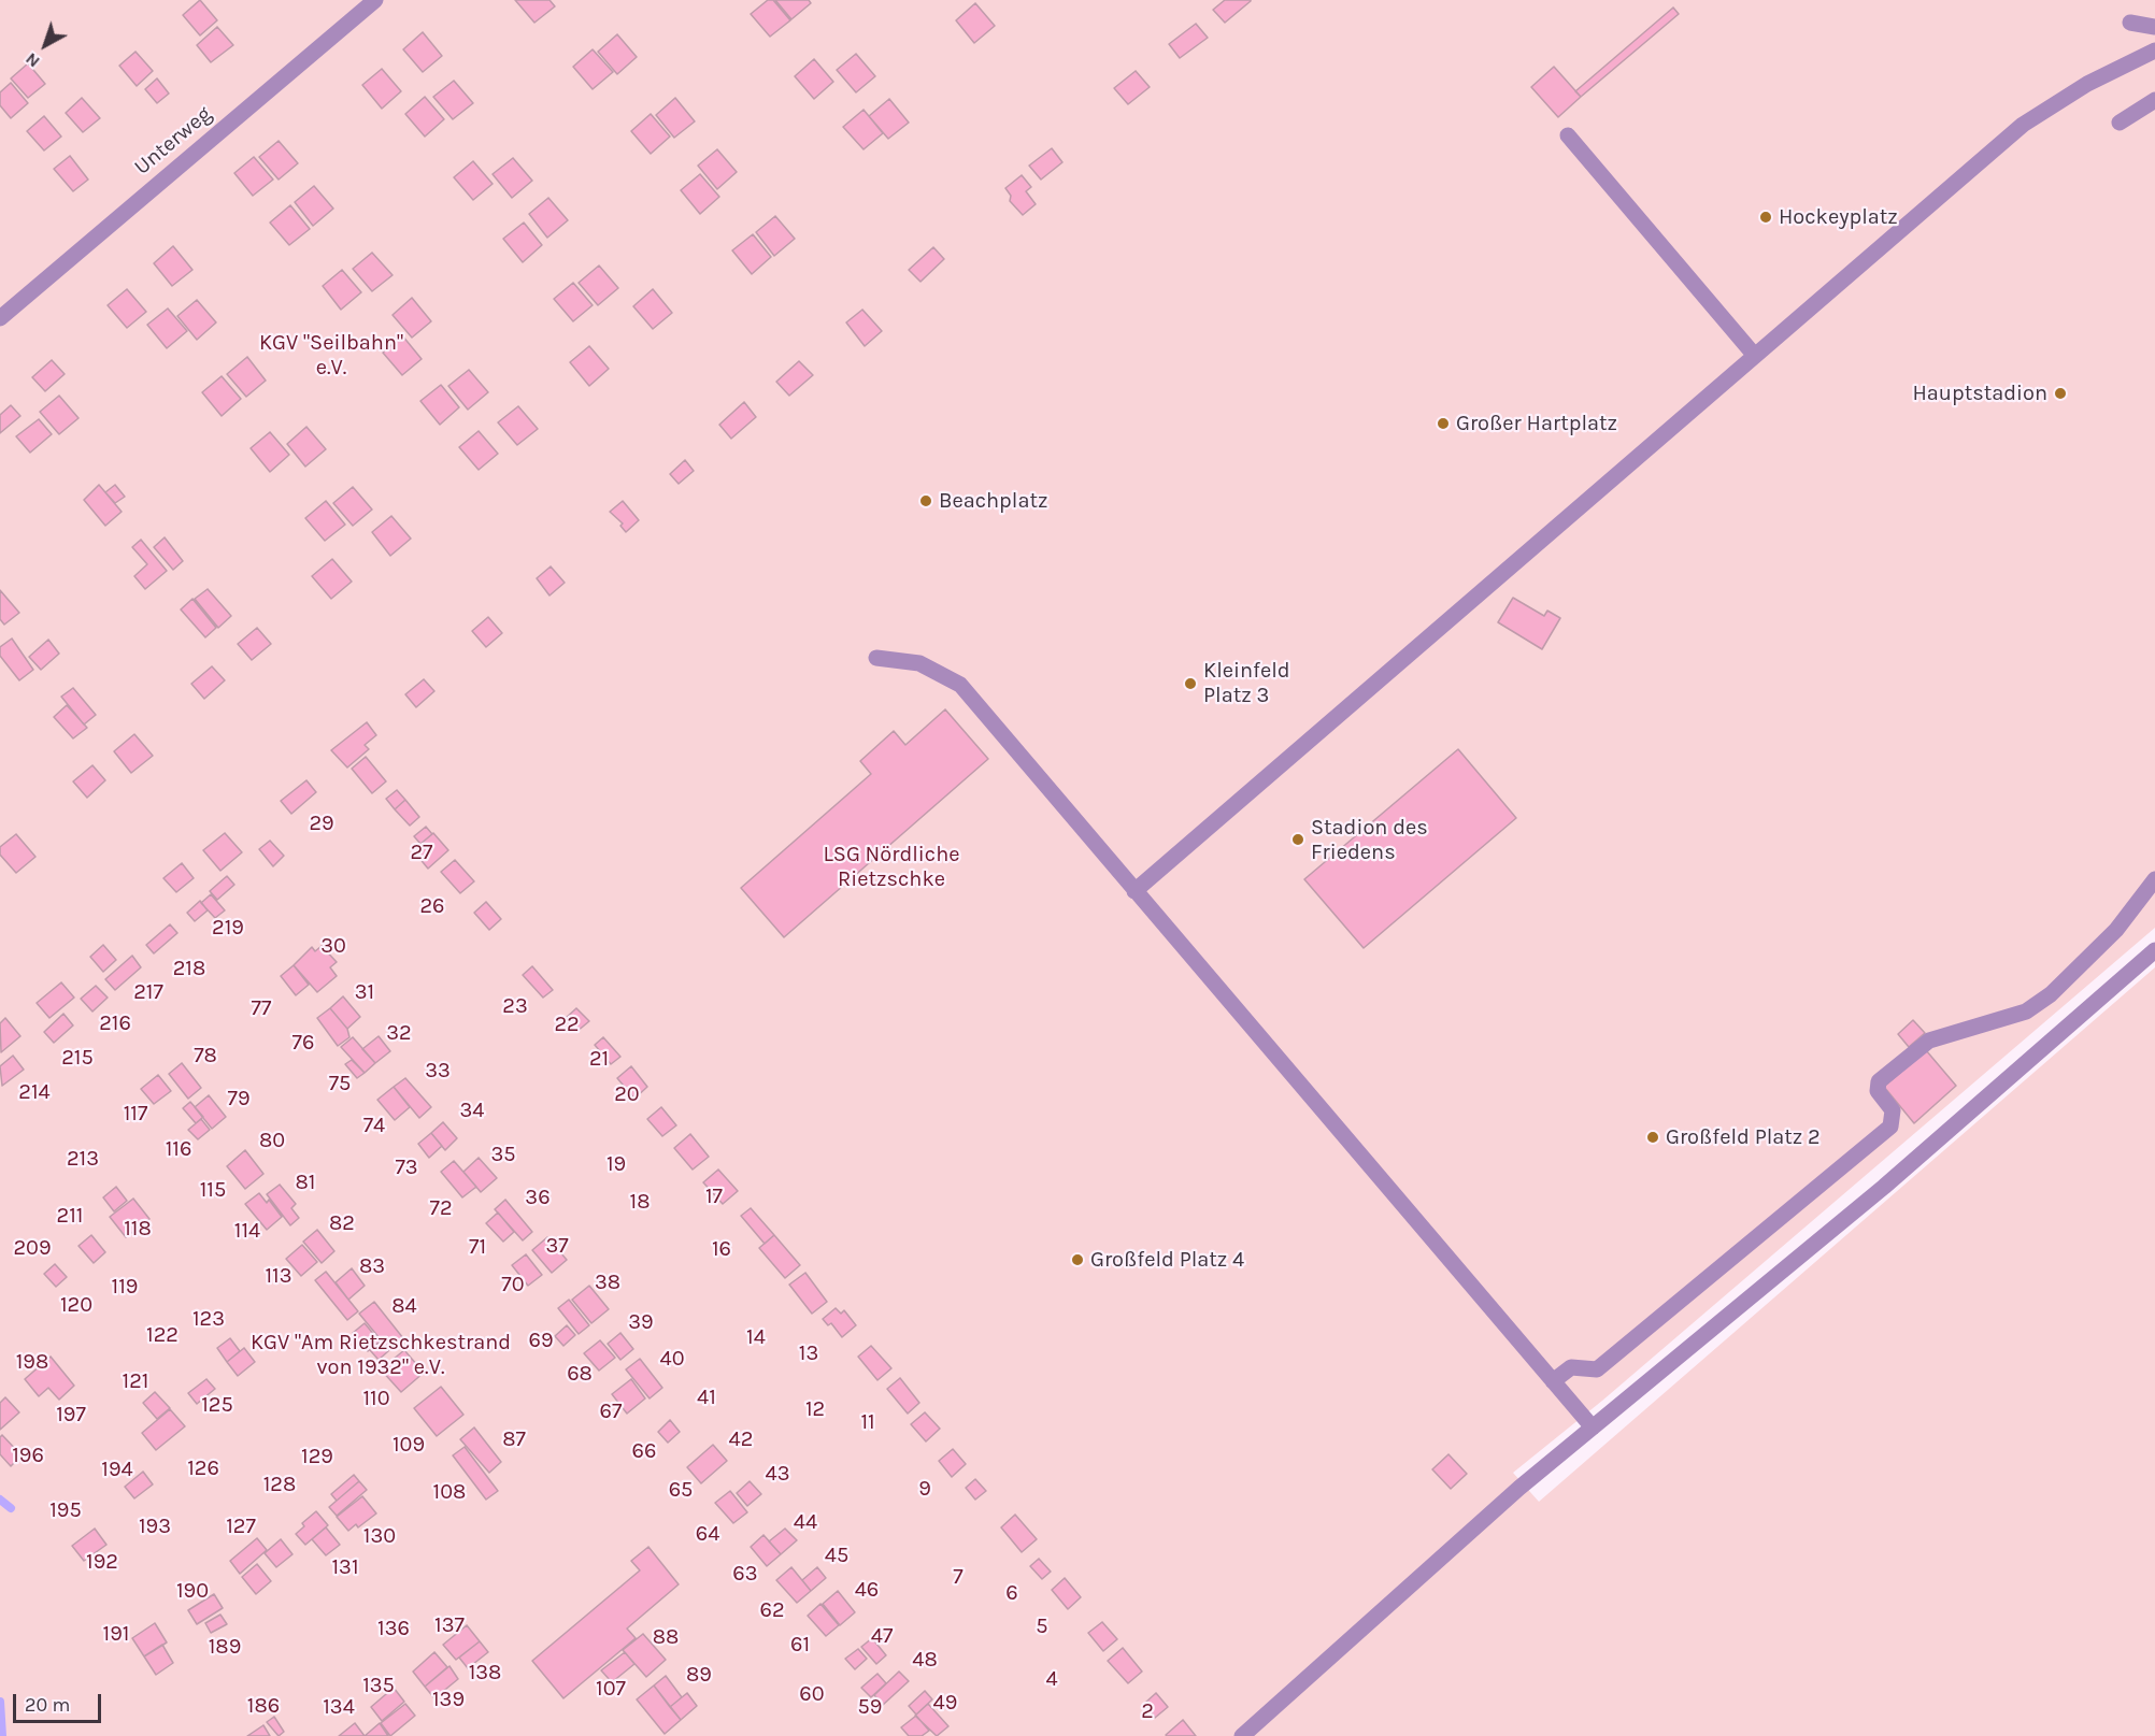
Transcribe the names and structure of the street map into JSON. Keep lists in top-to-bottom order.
{
  "streets": {
    "street": ["Unterweg"]
  },
  "parks": [
    "KGV \"Seilbahn\" e.V.",
    "29",
    "27",
    "LSG Nördliche Rietzschke",
    "26",
    "219",
    "30",
    "218",
    "217",
    "31",
    "23",
    "77",
    "216",
    "22",
    "32",
    "76",
    "78",
    "215",
    "21",
    "33",
    "75",
    "214",
    "20",
    "79",
    "34",
    "117",
    "74",
    "80",
    "116",
    "35",
    "213",
    "19",
    "73",
    "81",
    "115",
    "17",
    "36",
    "18",
    "72",
    "211",
    "82",
    "118",
    "114",
    "37",
    "71",
    "209",
    "16",
    "83",
    "113",
    "38",
    "70",
    "119",
    "120",
    "84",
    "123",
    "39",
    "122",
    "14",
    "69",
    "KGV \"Am Rietzschkestrand von 1932\" e.V.",
    "13",
    "40",
    "198",
    "68",
    "121",
    "41",
    "110",
    "125",
    "12",
    "67",
    "197",
    "11",
    "87",
    "42",
    "109",
    "66",
    "196",
    "129",
    "126",
    "194",
    "43",
    "128",
    "9",
    "65",
    "108",
    "195",
    "44",
    "193",
    "127",
    "64",
    "130",
    "45",
    "192",
    "131",
    "63",
    "7",
    "46",
    "190",
    "6",
    "62",
    "137",
    "5",
    "136",
    "191",
    "47",
    "88",
    "61",
    "189",
    "48",
    "138",
    "89",
    "4",
    "135",
    "107",
    "60",
    "139",
    "49",
    "186",
    "134",
    "59",
    "2"
  ],
  "places": [
    "Hockeyplatz",
    "Hauptstadion",
    "Großer Hartplatz",
    "Beachplatz",
    "Kleinfeld Platz 3",
    "Stadion des Friedens",
    "Großfeld Platz 2",
    "Großfeld Platz 4"
  ],
  "scale_bar": "20 m",
  "north": "bottom left"
}
